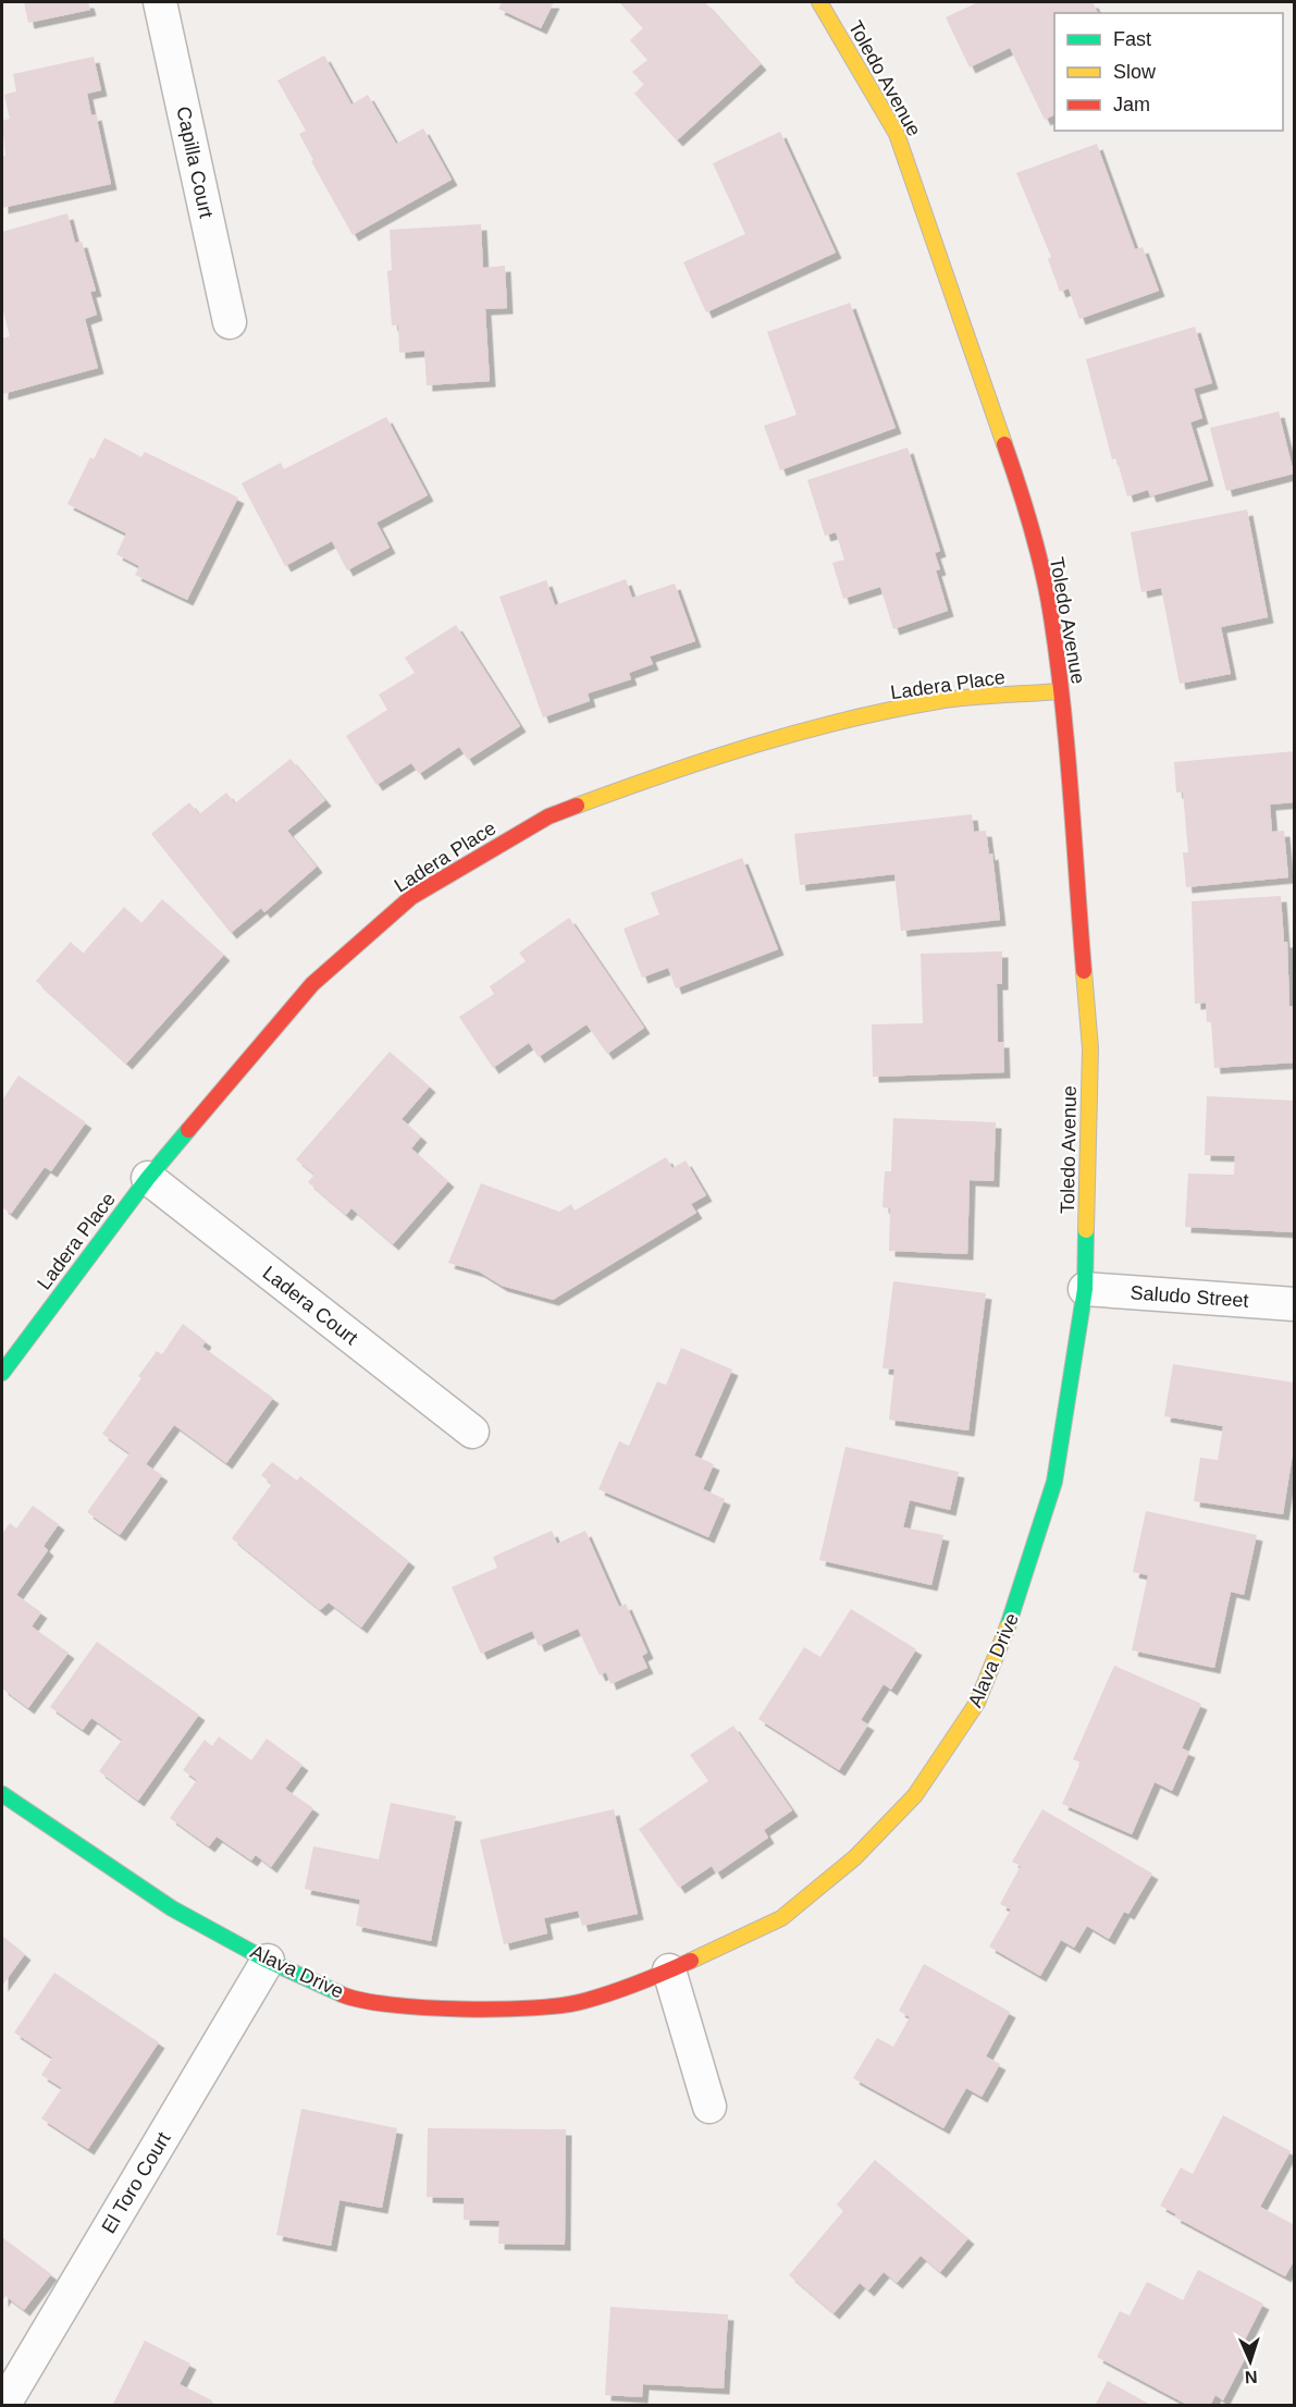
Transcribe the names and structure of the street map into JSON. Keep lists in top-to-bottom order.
{
  "streets": {
    "street": [
      "Toledo Avenue",
      "Capilla Court",
      "Ladera Place",
      "Saludo Street",
      "Ladera Court",
      "Alava Drive",
      "El Toro Court"
    ]
  },
  "crossings": [
    ["Toledo Avenue", "Ladera Place"],
    ["Toledo Avenue", "Saludo Street"],
    ["Toledo Avenue", "Alava Drive"],
    ["Ladera Place", "Ladera Court"],
    ["Saludo Street", "Alava Drive"],
    ["Alava Drive", "El Toro Court"]
  ],
  "legend": ["Fast", "Slow", "Jam"],
  "north": "bottom"
}
